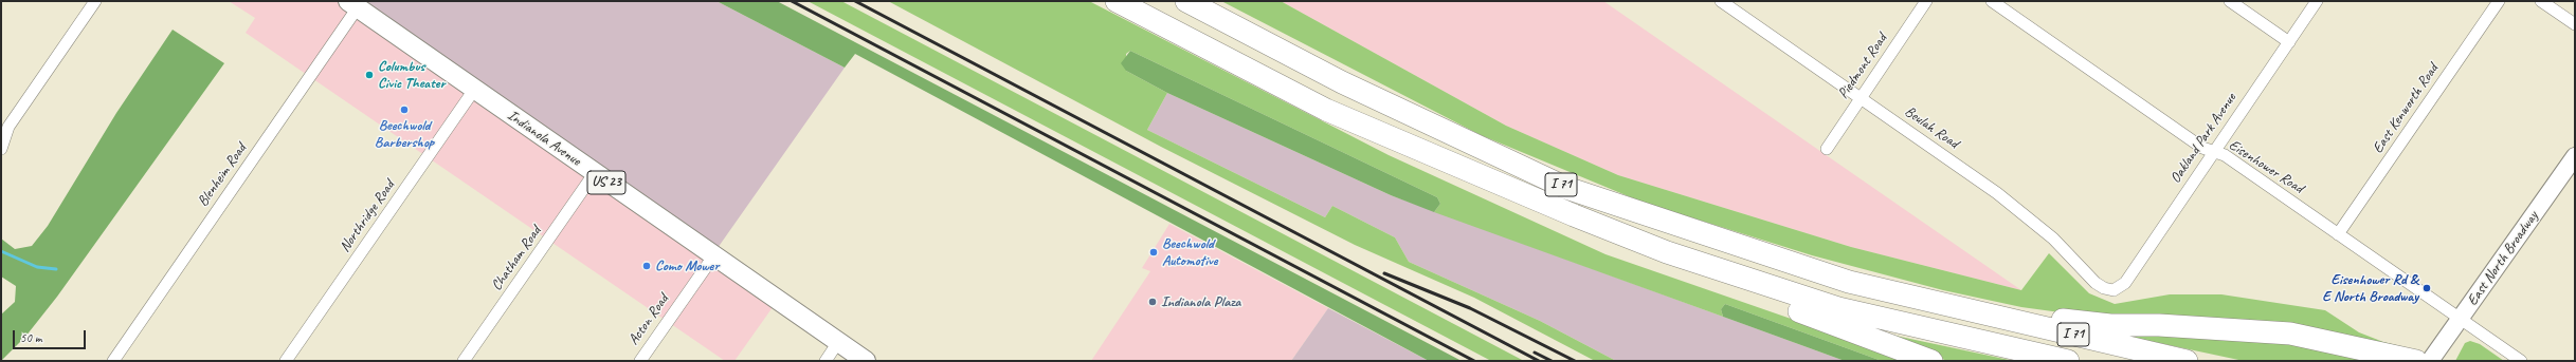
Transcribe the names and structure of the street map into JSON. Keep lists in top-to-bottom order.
{
  "streets": {
    "highway": ["I 71"],
    "main road": ["Indianola Avenue", "US 23", "East North Broadway"],
    "street": [
      "Piedmont Road",
      "East Kenworth Road",
      "Beulah Road",
      "Oakland Park Avenue",
      "Eisenhower Road",
      "Blenheim Road",
      "Northridge Road",
      "Chatham Road",
      "Acton Road"
    ]
  },
  "crossings": [
    ["Piedmont Road", "Beulah Road"],
    ["East Kenworth Road", "Eisenhower Road"],
    ["Beulah Road", "Oakland Park Avenue"],
    ["Indianola Avenue", "Blenheim Road"],
    ["Indianola Avenue", "Northridge Road"],
    ["Indianola Avenue", "Chatham Road"],
    ["Indianola Avenue", "Acton Road"],
    ["Oakland Park Avenue", "Eisenhower Road"],
    ["Eisenhower Road", "East North Broadway"]
  ],
  "places": [
    "Columbus Civic Theater",
    "Beechwold Barbershop",
    "Beechwold Automotive",
    "Como Mower",
    "Eisenhower Rd & E North Broadway",
    "Indianola Plaza"
  ],
  "scale_bar": "50 m"
}
